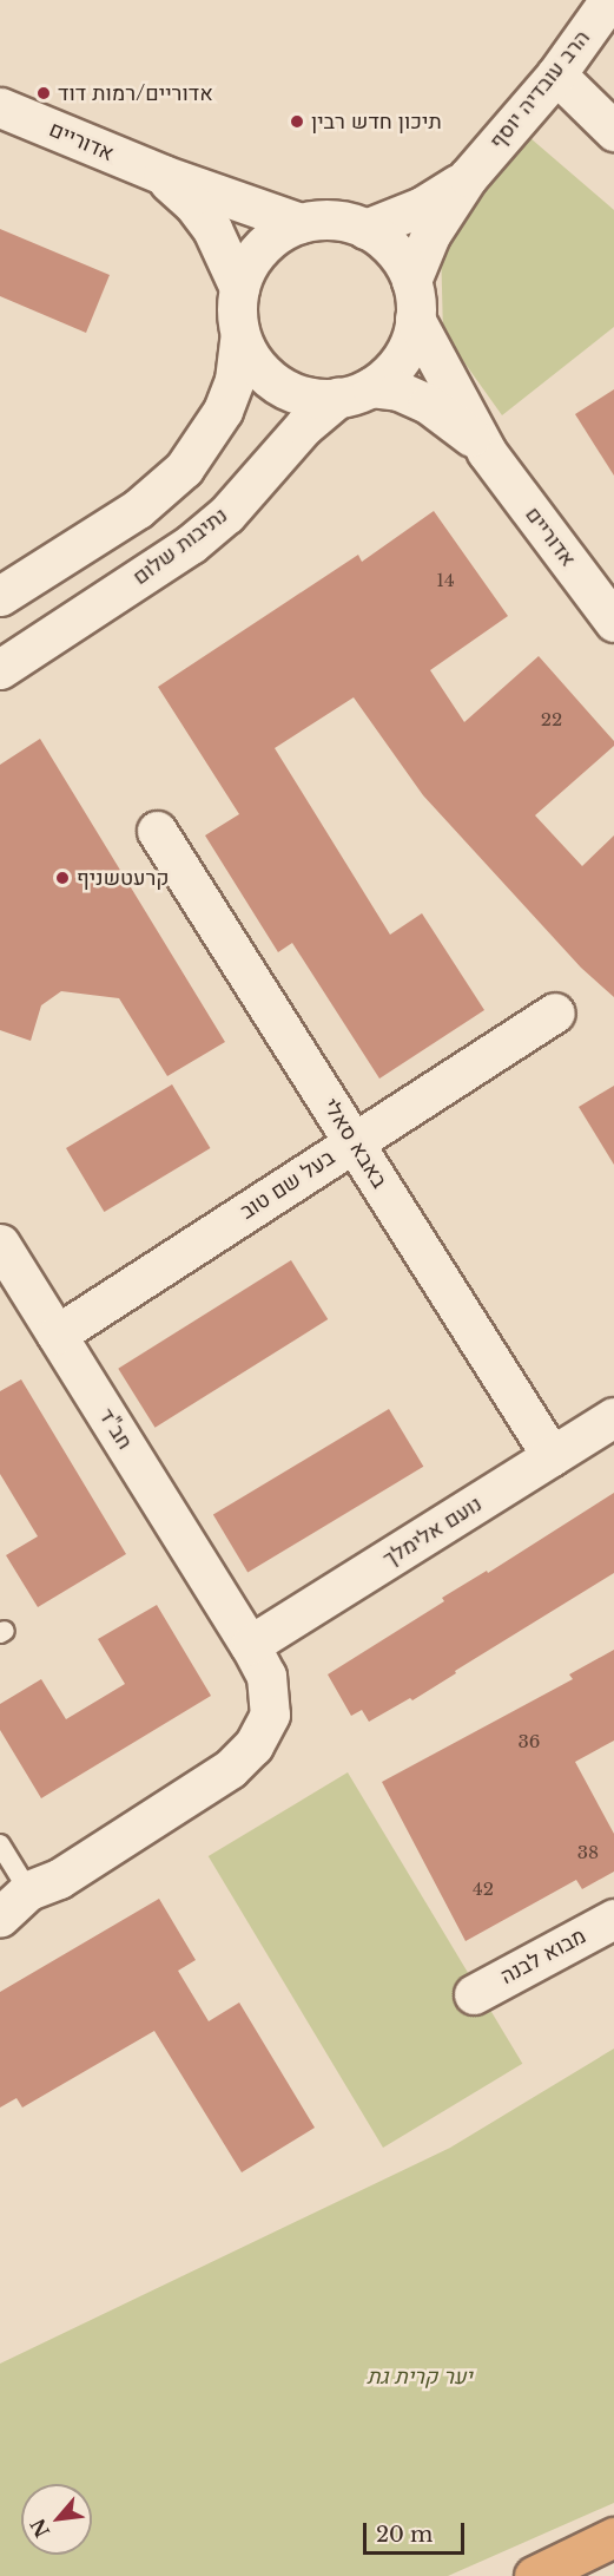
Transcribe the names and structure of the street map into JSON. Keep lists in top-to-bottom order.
{
  "streets": {
    "street": [
      "הרב עובדיה יוסף",
      "אדוריים",
      "נתיבות שלום",
      "באבא סאלי",
      "בעל שם טוב",
      "חב\"ד",
      "נועם אלימלך",
      "מבוא לבנה"
    ]
  },
  "crossings": [
    ["הרב עובדיה יוסף", "אדוריים"],
    ["הרב עובדיה יוסף", "נתיבות שלום"],
    ["אדוריים", "נתיבות שלום"],
    ["באבא סאלי", "בעל שם טוב"],
    ["באבא סאלי", "נועם אלימלך"],
    ["בעל שם טוב", "חב\"ד"],
    ["חב\"ד", "נועם אלימלך"]
  ],
  "parks": ["יער קרית גת"],
  "places": ["אדוריים/רמות דוד", "תיכון חדש רבין", "קרעטשניף"],
  "house_numbers": [
    "14",
    "22",
    "36",
    "38",
    "42"
  ],
  "scale_bar": "20 m",
  "north": "bottom left"
}
